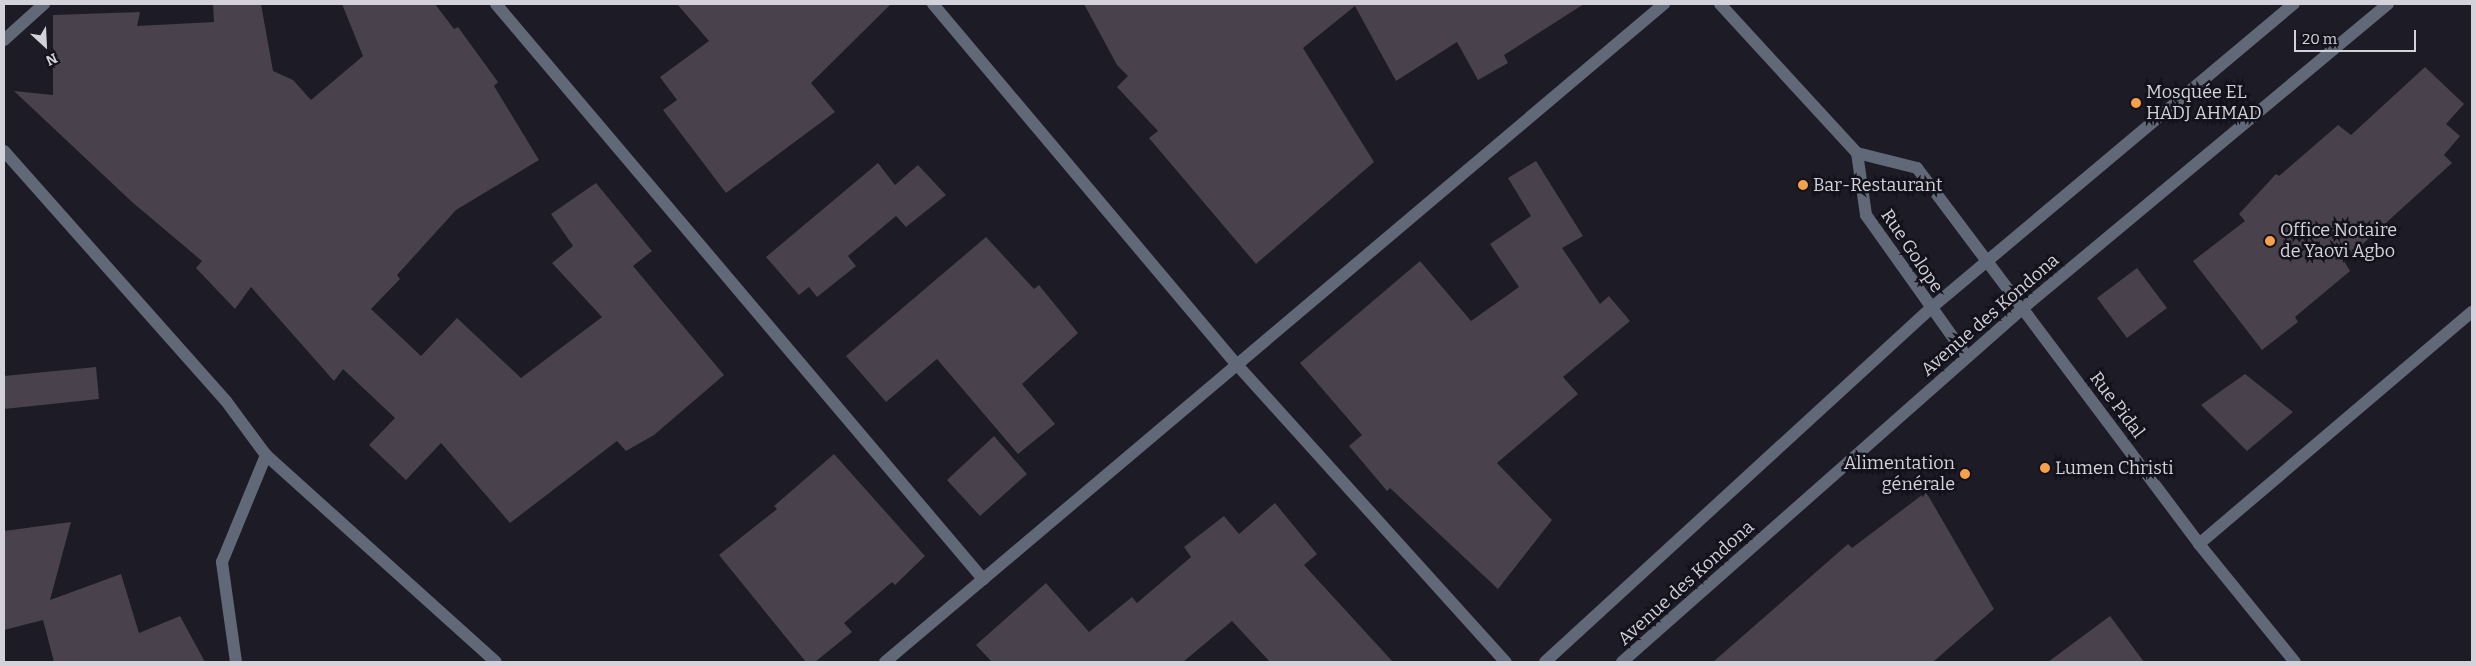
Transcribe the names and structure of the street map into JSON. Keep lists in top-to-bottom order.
{
  "streets": {
    "street": ["Rue Golope", "Avenue des Kondona", "Rue Pidal"]
  },
  "crossings": [
    ["Rue Golope", "Avenue des Kondona"],
    ["Avenue des Kondona", "Rue Pidal"]
  ],
  "places": [
    "Mosquée EL HADJ AHMAD",
    "Bar-Restaurant",
    "Office Notaire de Yaovi Agbo",
    "Lumen Christi",
    "Alimentation générale"
  ],
  "scale_bar": "20 m",
  "north": "bottom right"
}
